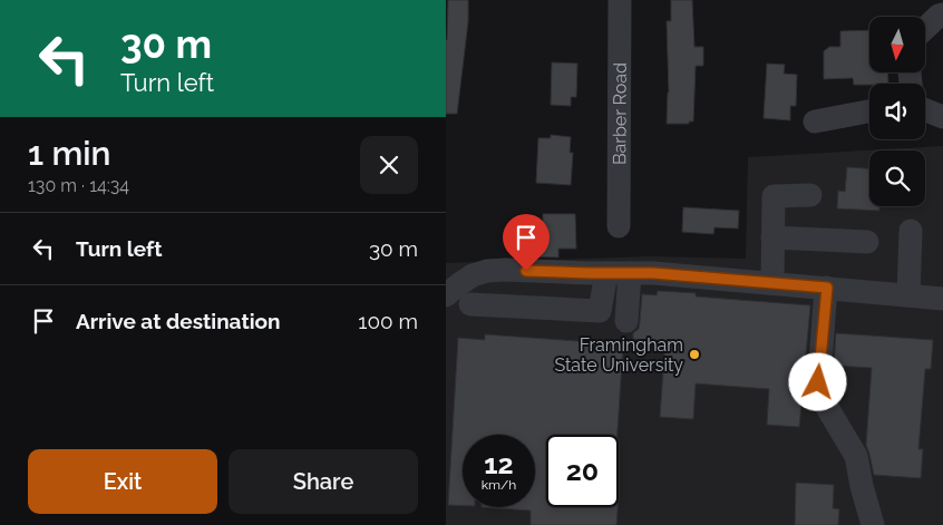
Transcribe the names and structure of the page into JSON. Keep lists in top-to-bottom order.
{
  "streets": {
    "street": ["Barber Road"]
  },
  "places": ["Framingham State University"],
  "north": "bottom",
  "page": {
    "turn": ["30 m", "Turn left"],
    "heading": ["1 min", "130 m · 14:34"],
    "list": [
      {
        "name": "Turn left",
        "value": "30 m"
      },
      {
        "name": "Arrive at destination",
        "value": "100 m"
      }
    ],
    "speed": "12 km/h",
    "limit": "20",
    "buttons": ["Exit", "Share"]
  }
}
